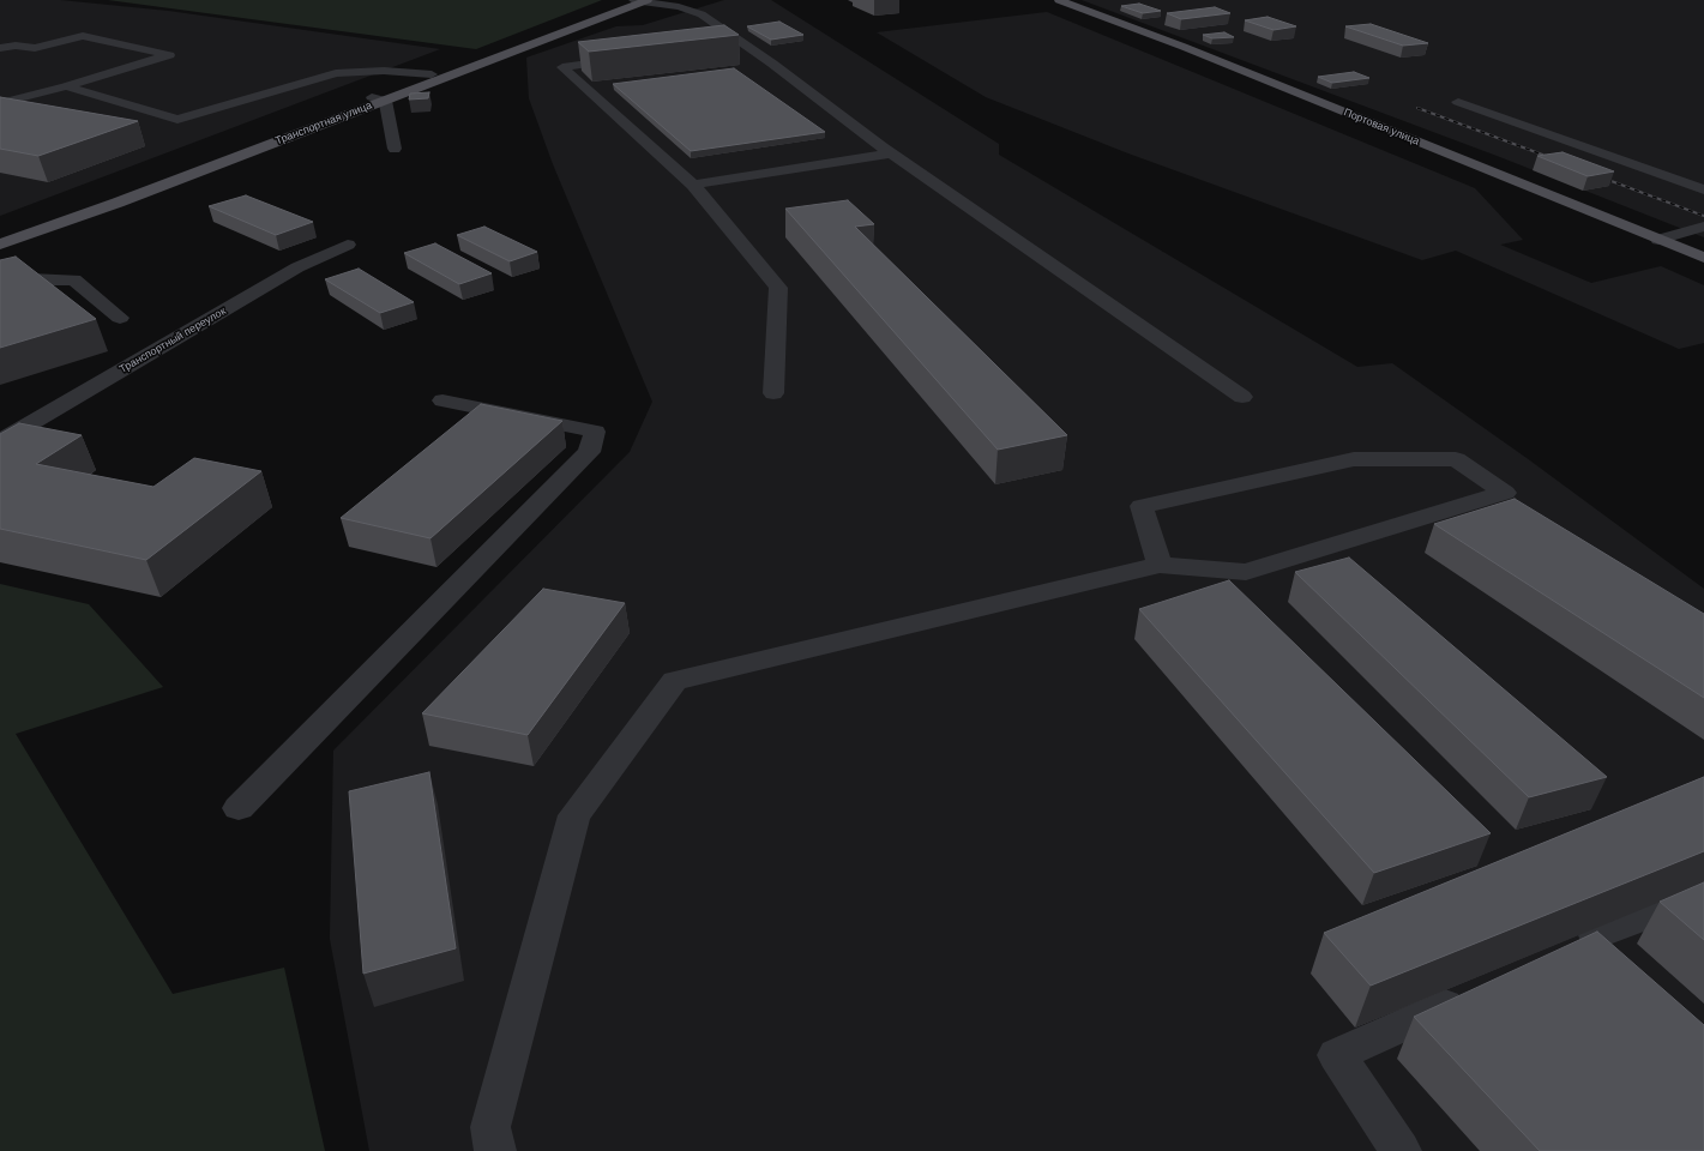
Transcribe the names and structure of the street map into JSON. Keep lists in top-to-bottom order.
{
  "streets": {
    "main road": ["Транспортная улица", "Портовая улица"],
    "lane": ["Транспортный переулок"]
  }
}
